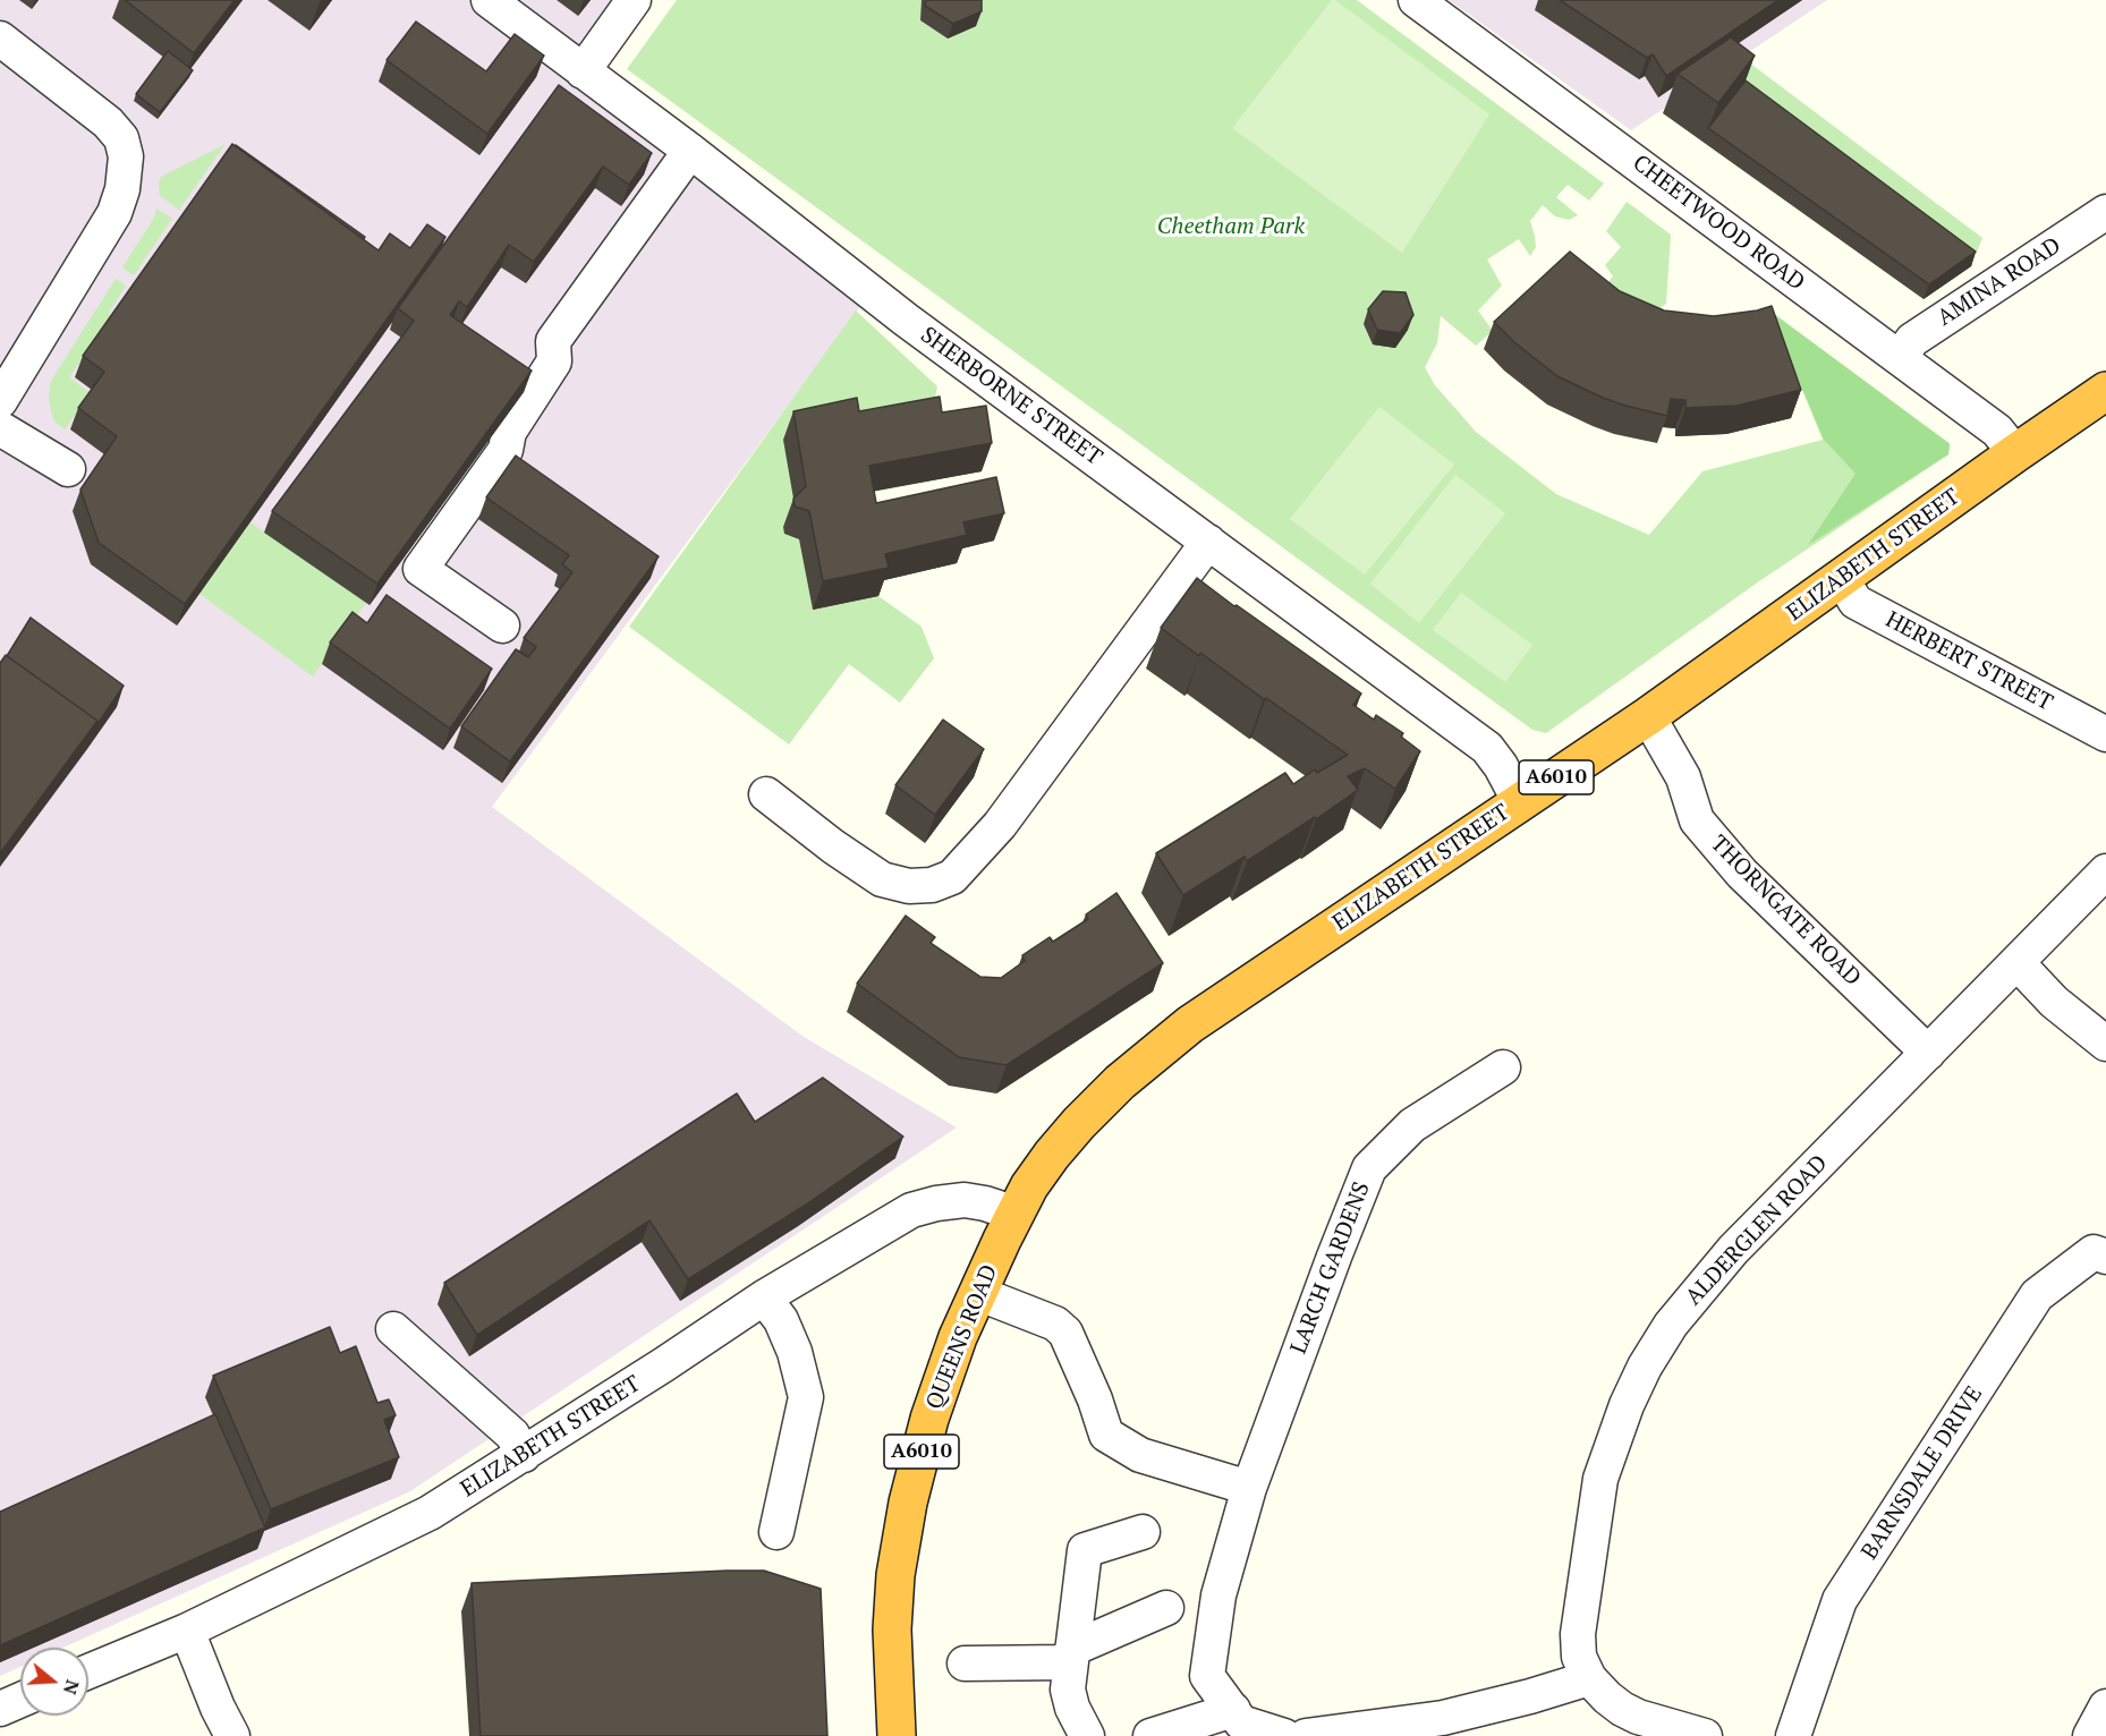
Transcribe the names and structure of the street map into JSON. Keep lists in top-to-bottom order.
{
  "streets": {
    "highway": ["ELIZABETH STREET", "A6010", "QUEENS ROAD"],
    "street": [
      "CHEETWOOD ROAD",
      "AMINA ROAD",
      "SHERBORNE STREET",
      "HERBERT STREET",
      "THORNGATE ROAD",
      "ALDERGLEN ROAD",
      "LARCH GARDENS",
      "BARNSDALE DRIVE"
    ]
  },
  "crossings": [
    ["CHEETWOOD ROAD", "AMINA ROAD"],
    ["CHEETWOOD ROAD", "ELIZABETH STREET"],
    ["SHERBORNE STREET", "ELIZABETH STREET"],
    ["ELIZABETH STREET", "HERBERT STREET"],
    ["ELIZABETH STREET", "THORNGATE ROAD"],
    ["ELIZABETH STREET", "QUEENS ROAD"],
    ["THORNGATE ROAD", "ALDERGLEN ROAD"]
  ],
  "parks": ["Cheetham Park"],
  "north": "right"
}
